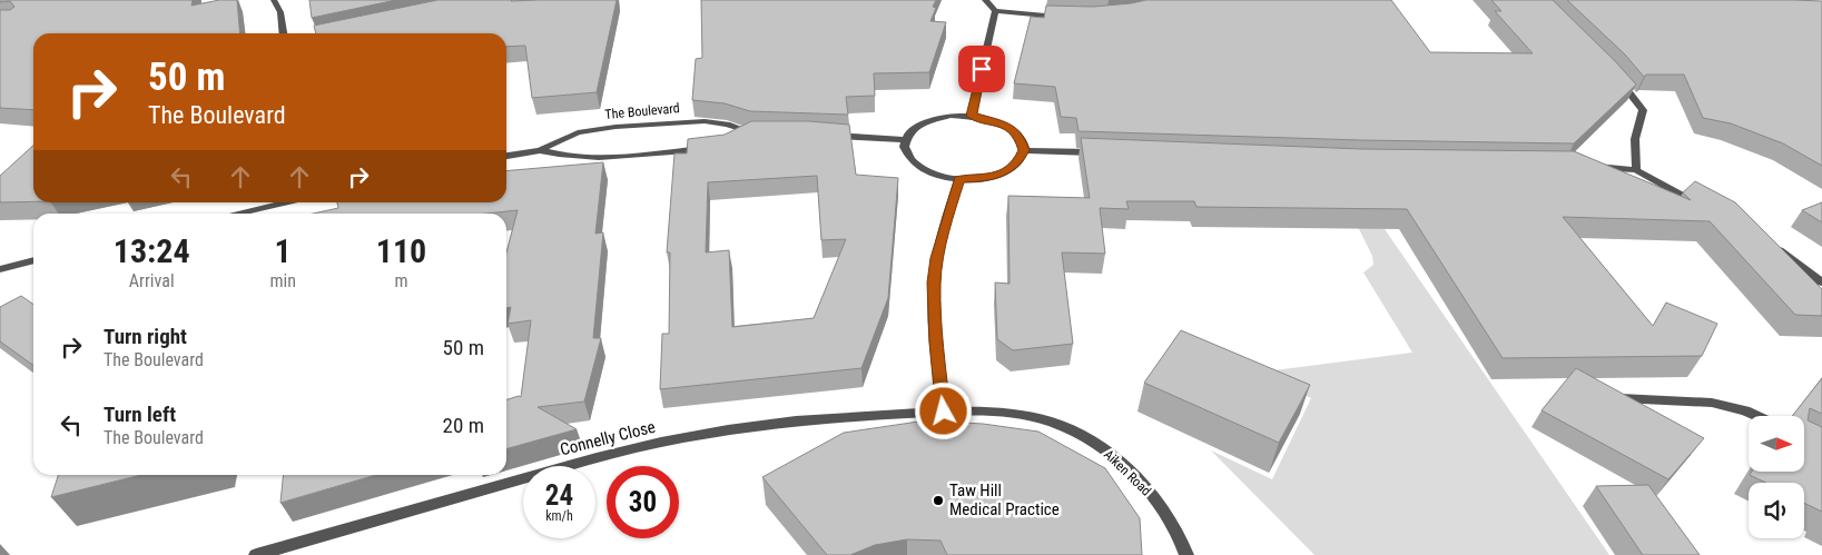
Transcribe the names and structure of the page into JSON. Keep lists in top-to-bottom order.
{
  "streets": {
    "street": ["The Boulevard", "Connelly Close", "Aiken Road"]
  },
  "crossings": [
    ["Connelly Close", "Aiken Road"]
  ],
  "places": ["Taw Hill Medical Practice"],
  "north": "right",
  "page": {
    "turn": ["50 m", "The Boulevard"],
    "eta": [
      "13:24",
      "Arrival",
      "1",
      "min",
      "110",
      "m"
    ],
    "list": [
      {
        "name": "Turn right",
        "note": "The Boulevard",
        "value": "50 m"
      },
      {
        "name": "Turn left",
        "note": "The Boulevard",
        "value": "20 m"
      }
    ],
    "speed": "24 km/h",
    "limit": "30"
  }
}
